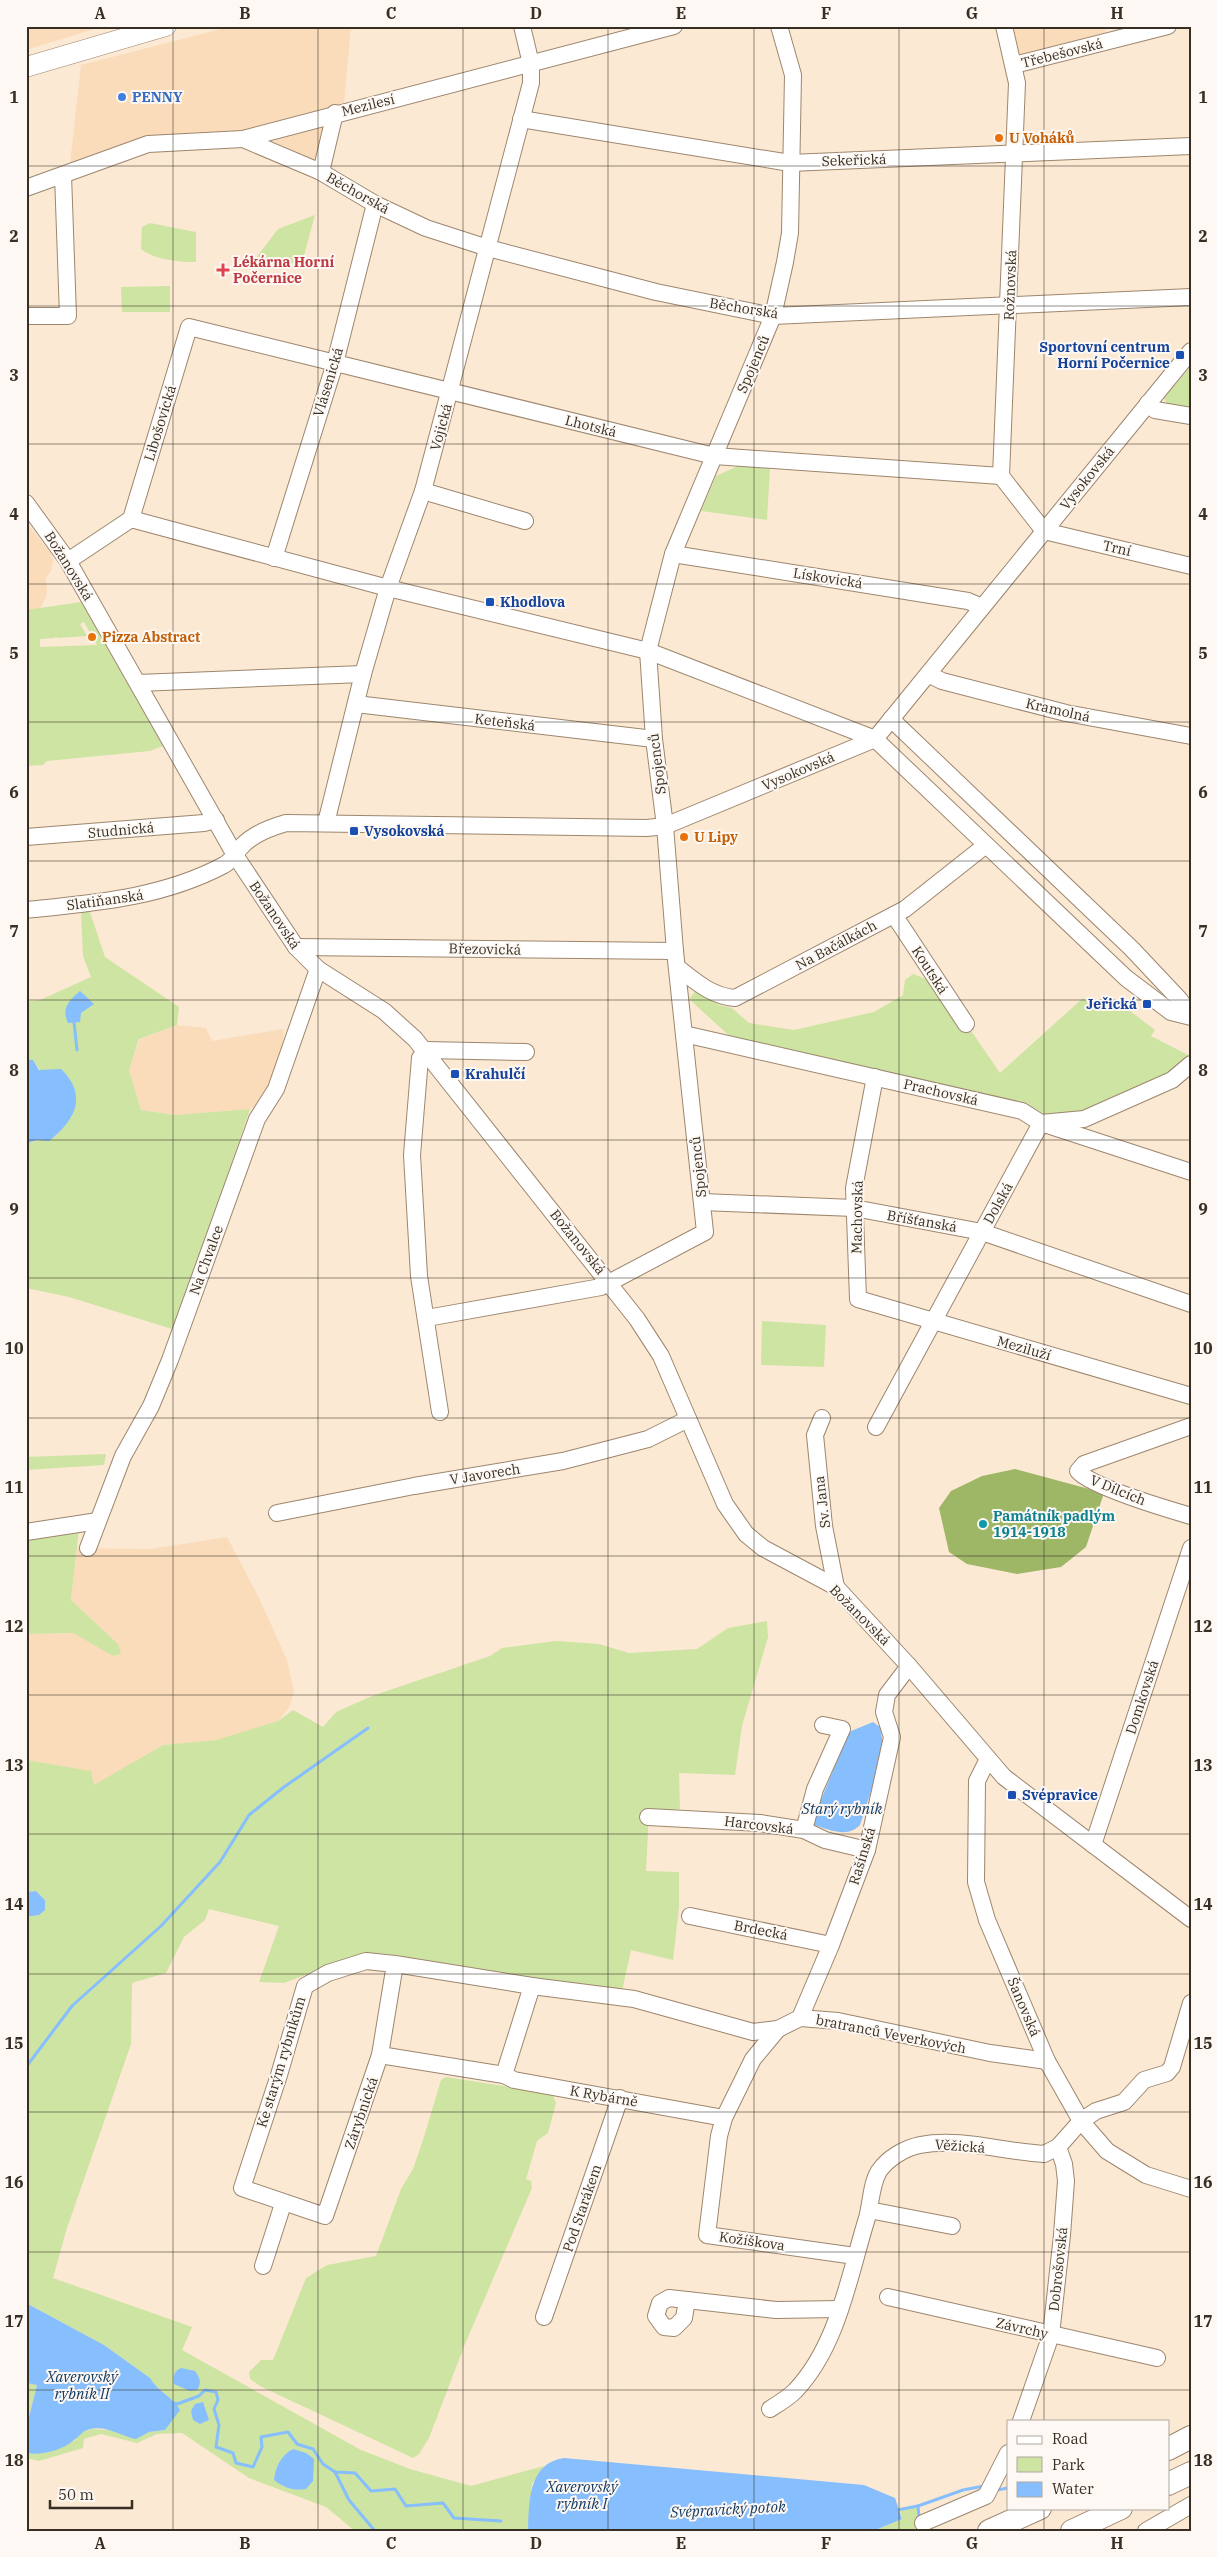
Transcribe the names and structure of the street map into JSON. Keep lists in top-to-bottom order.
{
  "streets": {
    "street": [
      "Třebešovská",
      "Mezilesí",
      "Sekeřická",
      "Běchorská",
      "Rožnovská",
      "Spojenců",
      "Vlásenická",
      "Libošovická",
      "Lhotská",
      "Vojická",
      "Vysokovská",
      "Trní",
      "Božanovská",
      "Lískovická",
      "Kramolná",
      "Keteňská",
      "Studnická",
      "Slatiňanská",
      "Na Bačálkách",
      "Březovická",
      "Koutská",
      "Prachovská",
      "Dolská",
      "Machovská",
      "Bříšťanská",
      "Na Chvalce",
      "Meziluží",
      "V Javorech",
      "V Dílcích",
      "Sv. Jana",
      "Domkovská",
      "Harcovská",
      "Rašínská",
      "Brdecká",
      "Šanovská",
      "bratranců Veverkových",
      "Ke starým rybníkům",
      "K Rybárně",
      "Zárybnická",
      "Věžická",
      "Pod Starákem",
      "Kožíškova",
      "Dobrošovská",
      "Závrchy"
    ]
  },
  "crossings": [
    ["Třebešovská", "Rožnovská"],
    ["Mezilesí", "Běchorská"],
    ["Mezilesí", "Vojická"],
    ["Sekeřická", "Rožnovská"],
    ["Sekeřická", "Spojenců"],
    ["Sekeřická", "Vojická"],
    ["Běchorská", "Rožnovská"],
    ["Běchorská", "Spojenců"],
    ["Běchorská", "Vlásenická"],
    ["Běchorská", "Vojická"],
    ["Rožnovská", "Lhotská"],
    ["Spojenců", "Lhotská"],
    ["Spojenců", "Vysokovská"],
    ["Spojenců", "Božanovská"],
    ["Spojenců", "Lískovická"],
    ["Spojenců", "Keteňská"],
    ["Spojenců", "Na Bačálkách"],
    ["Spojenců", "Březovická"],
    ["Spojenců", "Prachovská"],
    ["Spojenců", "Bříšťanská"],
    ["Vlásenická", "Lhotská"],
    ["Libošovická", "Lhotská"],
    ["Lhotská", "Vojická"],
    ["Vojická", "Vysokovská"],
    ["Vojická", "Keteňská"],
    ["Vysokovská", "Trní"],
    ["Vysokovská", "Božanovská"],
    ["Vysokovská", "Lískovická"],
    ["Vysokovská", "Kramolná"],
    ["Vysokovská", "Slatiňanská"],
    ["Božanovská", "Studnická"],
    ["Božanovská", "Slatiňanská"],
    ["Božanovská", "Březovická"],
    ["Božanovská", "Na Chvalce"],
    ["Božanovská", "V Javorech"],
    ["Božanovská", "Sv. Jana"],
    ["Božanovská", "Domkovská"],
    ["Božanovská", "Rašínská"],
    ["Božanovská", "Šanovská"],
    ["Na Bačálkách", "Březovická"],
    ["Na Bačálkách", "Koutská"],
    ["Prachovská", "Dolská"],
    ["Prachovská", "Machovská"],
    ["Dolská", "Bříšťanská"],
    ["Dolská", "Meziluží"],
    ["Machovská", "Bříšťanská"],
    ["Machovská", "Meziluží"],
    ["Harcovská", "Rašínská"],
    ["Rašínská", "Brdecká"],
    ["Rašínská", "bratranců Veverkových"],
    ["Šanovská", "bratranců Veverkových"],
    ["bratranců Veverkových", "Ke starým rybníkům"],
    ["bratranců Veverkových", "Zárybnická"],
    ["Ke starým rybníkům", "Zárybnická"],
    ["K Rybárně", "Zárybnická"],
    ["K Rybárně", "Pod Starákem"],
    ["K Rybárně", "Kožíškova"],
    ["Věžická", "Kožíškova"],
    ["Věžická", "Dobrošovská"],
    ["Dobrošovská", "Závrchy"]
  ],
  "water": [
    "Starý rybník",
    "Xaverovský rybník II",
    "Xaverovský rybník I",
    "Svépravický potok"
  ],
  "places": {
    "other": [
      "PENNY",
      "U Voháků",
      "Pizza Abstract",
      "U Lipy",
      "Památník padlým 1914-1918"
    ],
    "health": ["Lékárna Horní Počernice"],
    "transit": [
      "Sportovní centrum Horní Počernice",
      "Khodlova",
      "Vysokovská",
      "Jeřická",
      "Krahulčí",
      "Svépravice"
    ]
  },
  "legend": ["Road", "Park", "Water"],
  "scale_bar": "50 m",
  "grid": {
    "columns": [
      "A",
      "B",
      "C",
      "D",
      "E",
      "F",
      "G",
      "H"
    ],
    "rows": [
      "1",
      "2",
      "3",
      "4",
      "5",
      "6",
      "7",
      "8",
      "9",
      "10",
      "11",
      "12",
      "13",
      "14",
      "15",
      "16",
      "17",
      "18"
    ]
  }
}
